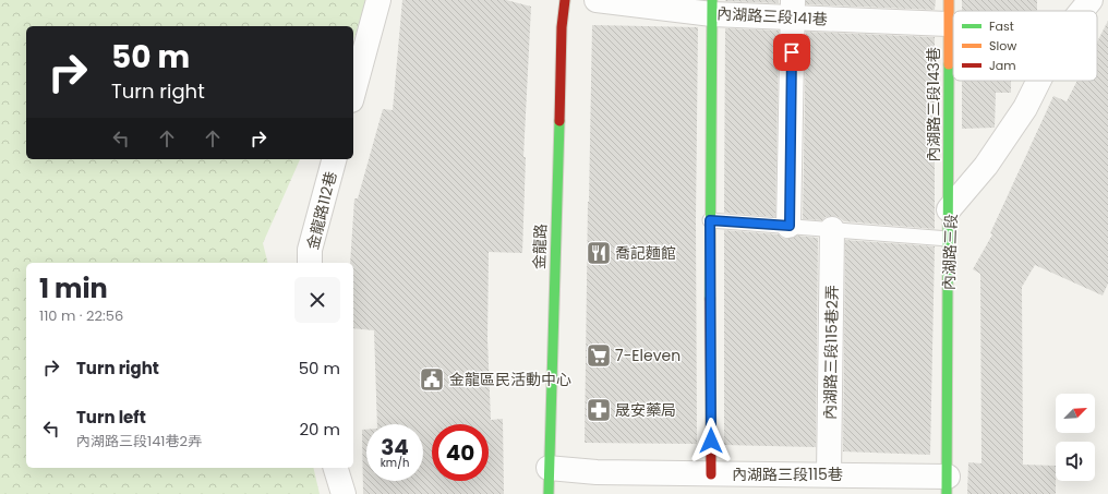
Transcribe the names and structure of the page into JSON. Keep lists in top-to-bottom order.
{
  "streets": {
    "street": [
      "內湖路三段141巷",
      "內湖路三段143巷",
      "金龍路112巷",
      "金龍路",
      "內湖路三段",
      "內湖路三段115巷2弄",
      "內湖路三段115巷"
    ]
  },
  "crossings": [
    ["內湖路三段141巷", "內湖路三段143巷"],
    ["內湖路三段143巷", "內湖路三段"],
    ["金龍路", "內湖路三段115巷"],
    ["內湖路三段", "內湖路三段115巷"],
    ["內湖路三段115巷2弄", "內湖路三段115巷"]
  ],
  "places": {
    "restaurant": ["喬記麵館"],
    "supermarket": ["7-Eleven"],
    "public building": ["金龍區民活動中心"],
    "pharmacy": ["晟安藥局"]
  },
  "legend": ["Fast", "Slow", "Jam"],
  "north": "top right",
  "page": {
    "turn": ["50 m", "Turn right"],
    "heading": ["1 min", "110 m · 22:56"],
    "list": [
      {
        "name": "Turn right",
        "value": "50 m"
      },
      {
        "name": "Turn left",
        "note": "內湖路三段141巷2弄",
        "value": "20 m"
      }
    ],
    "speed": "34 km/h",
    "limit": "40"
  }
}
